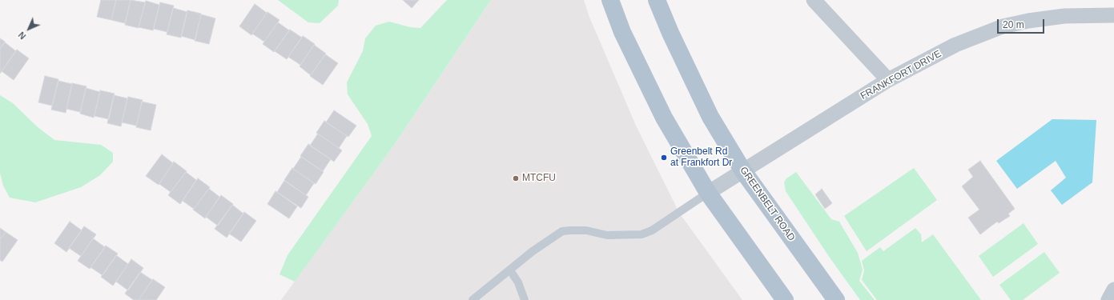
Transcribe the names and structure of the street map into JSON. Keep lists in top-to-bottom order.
{
  "streets": {
    "main road": ["GREENBELT ROAD"],
    "street": ["FRANKFORT DRIVE"]
  },
  "crossings": [
    ["FRANKFORT DRIVE", "GREENBELT ROAD"]
  ],
  "places": ["Greenbelt Rd at Frankfort Dr", "MTCFU"],
  "scale_bar": "20 m",
  "north": "bottom left"
}
